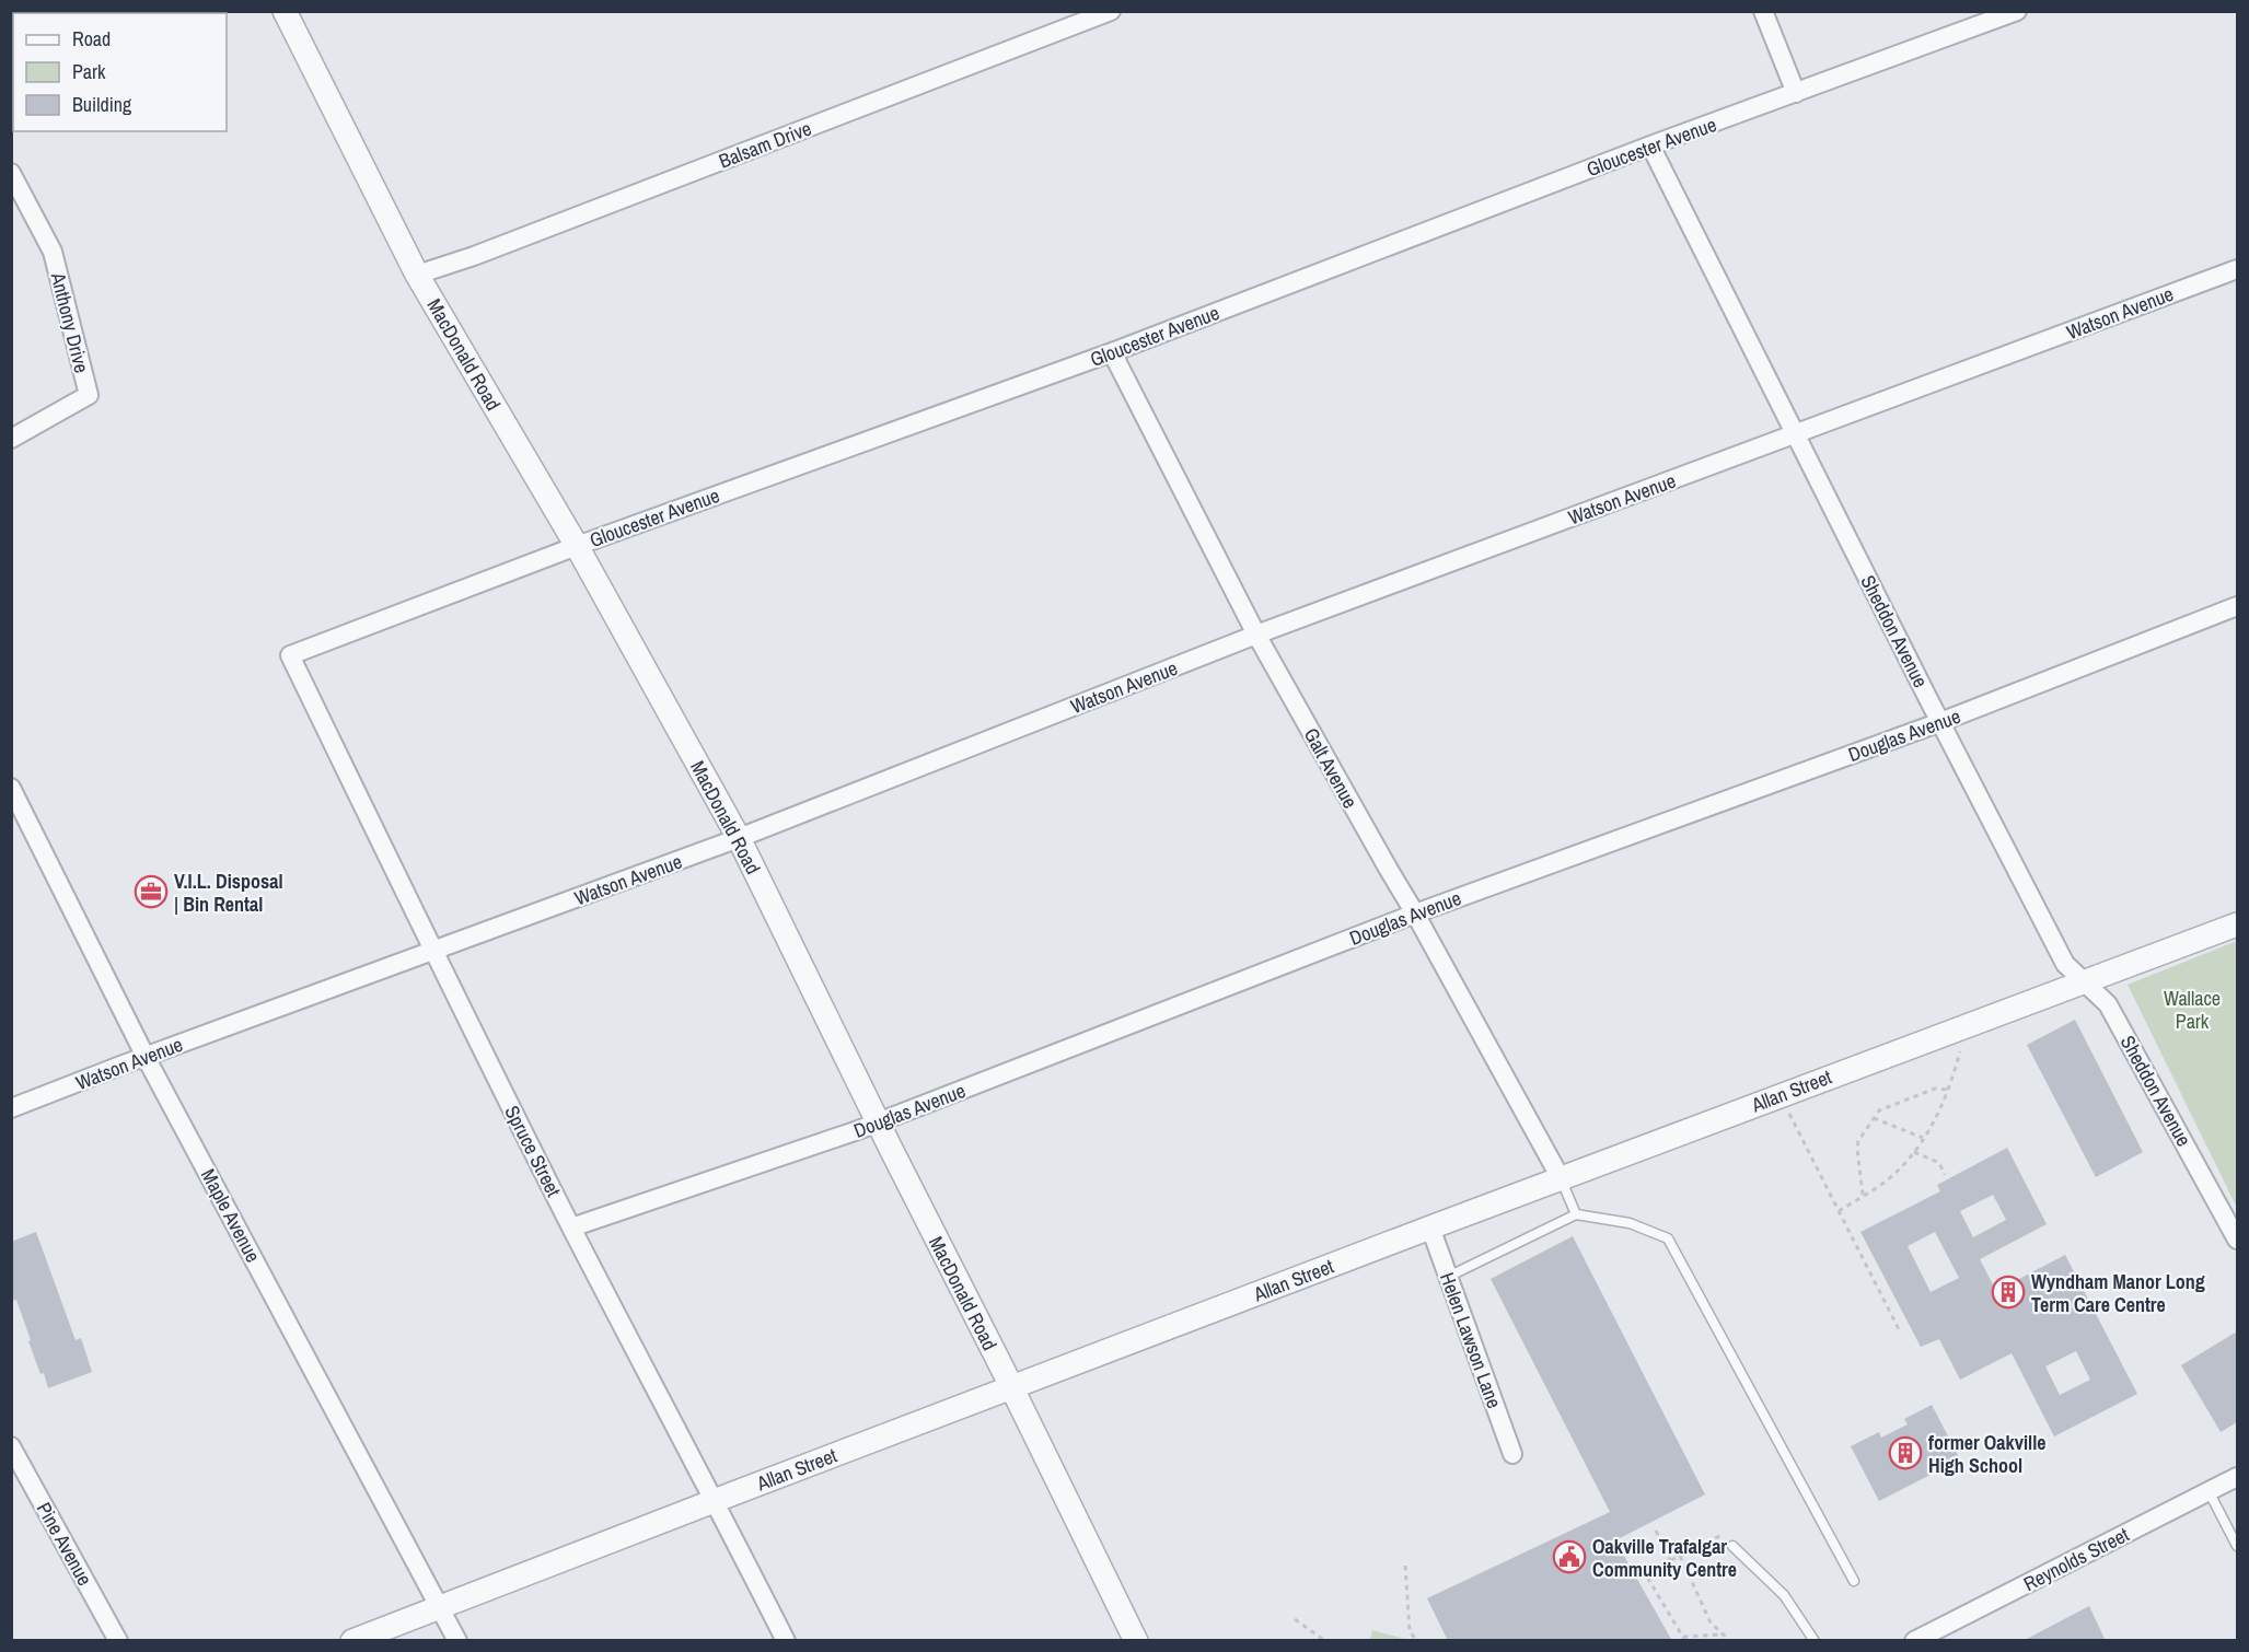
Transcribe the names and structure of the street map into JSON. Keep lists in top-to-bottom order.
{
  "streets": {
    "street": [
      "Balsam Drive",
      "Gloucester Avenue",
      "Watson Avenue",
      "Anthony Drive",
      "MacDonald Road",
      "Sheddon Avenue",
      "Douglas Avenue",
      "Galt Avenue",
      "Allan Street",
      "Spruce Street",
      "Maple Avenue",
      "Helen Lawson Lane",
      "Pine Avenue",
      "Reynolds Street"
    ]
  },
  "crossings": [
    ["Balsam Drive", "MacDonald Road"],
    ["Gloucester Avenue", "MacDonald Road"],
    ["Gloucester Avenue", "Sheddon Avenue"],
    ["Gloucester Avenue", "Galt Avenue"],
    ["Gloucester Avenue", "Spruce Street"],
    ["Watson Avenue", "MacDonald Road"],
    ["Watson Avenue", "Sheddon Avenue"],
    ["Watson Avenue", "Galt Avenue"],
    ["Watson Avenue", "Spruce Street"],
    ["Watson Avenue", "Maple Avenue"],
    ["MacDonald Road", "Douglas Avenue"],
    ["MacDonald Road", "Allan Street"],
    ["Sheddon Avenue", "Douglas Avenue"],
    ["Sheddon Avenue", "Allan Street"],
    ["Douglas Avenue", "Galt Avenue"],
    ["Douglas Avenue", "Spruce Street"],
    ["Galt Avenue", "Allan Street"],
    ["Allan Street", "Spruce Street"],
    ["Allan Street", "Maple Avenue"],
    ["Allan Street", "Helen Lawson Lane"]
  ],
  "parks": ["Wallace Park"],
  "places": {
    "office": ["V.I.L. Disposal | Bin Rental"],
    "building": ["Wyndham Manor Long Term Care Centre", "former Oakville High School"],
    "public building": ["Oakville Trafalgar Community Centre"]
  },
  "legend": ["Road", "Park", "Building"]
}
